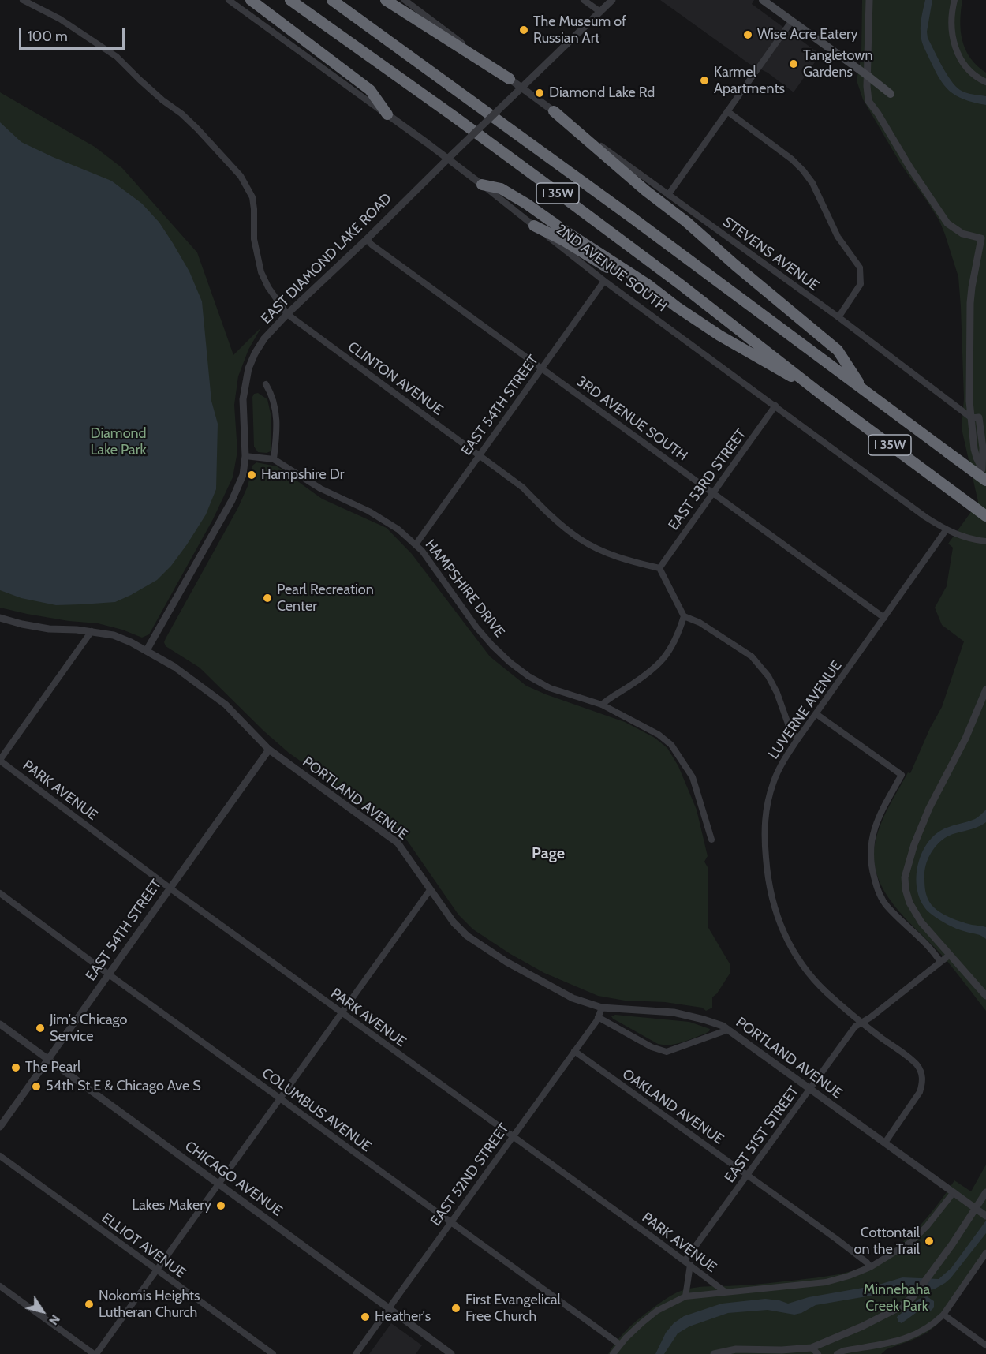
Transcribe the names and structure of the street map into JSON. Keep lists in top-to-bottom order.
{
  "streets": {
    "highway": ["I 35W"],
    "street": [
      "STEVENS AVENUE",
      "EAST DIAMOND LAKE ROAD",
      "2ND AVENUE SOUTH",
      "CLINTON AVENUE",
      "EAST 54TH STREET",
      "3RD AVENUE SOUTH",
      "EAST 53RD STREET",
      "HAMPSHIRE DRIVE",
      "LUVERNE AVENUE",
      "PARK AVENUE",
      "PORTLAND AVENUE",
      "OAKLAND AVENUE",
      "COLUMBUS AVENUE",
      "EAST 51ST STREET",
      "EAST 52ND STREET",
      "CHICAGO AVENUE",
      "ELLIOT AVENUE"
    ]
  },
  "crossings": [
    ["EAST DIAMOND LAKE ROAD", "2ND AVENUE SOUTH"],
    ["EAST DIAMOND LAKE ROAD", "CLINTON AVENUE"],
    ["EAST DIAMOND LAKE ROAD", "3RD AVENUE SOUTH"],
    ["EAST DIAMOND LAKE ROAD", "HAMPSHIRE DRIVE"],
    ["EAST DIAMOND LAKE ROAD", "PORTLAND AVENUE"],
    ["2ND AVENUE SOUTH", "EAST 54TH STREET"],
    ["2ND AVENUE SOUTH", "EAST 53RD STREET"],
    ["2ND AVENUE SOUTH", "LUVERNE AVENUE"],
    ["CLINTON AVENUE", "EAST 54TH STREET"],
    ["CLINTON AVENUE", "EAST 53RD STREET"],
    ["EAST 54TH STREET", "3RD AVENUE SOUTH"],
    ["EAST 54TH STREET", "HAMPSHIRE DRIVE"],
    ["EAST 54TH STREET", "PARK AVENUE"],
    ["EAST 54TH STREET", "PORTLAND AVENUE"],
    ["EAST 54TH STREET", "COLUMBUS AVENUE"],
    ["EAST 54TH STREET", "CHICAGO AVENUE"],
    ["3RD AVENUE SOUTH", "EAST 53RD STREET"],
    ["3RD AVENUE SOUTH", "LUVERNE AVENUE"],
    ["LUVERNE AVENUE", "PORTLAND AVENUE"],
    ["LUVERNE AVENUE", "EAST 51ST STREET"],
    ["PARK AVENUE", "EAST 51ST STREET"],
    ["PARK AVENUE", "EAST 52ND STREET"],
    ["PORTLAND AVENUE", "EAST 51ST STREET"],
    ["PORTLAND AVENUE", "EAST 52ND STREET"],
    ["OAKLAND AVENUE", "EAST 51ST STREET"],
    ["OAKLAND AVENUE", "EAST 52ND STREET"],
    ["COLUMBUS AVENUE", "EAST 52ND STREET"],
    ["EAST 52ND STREET", "CHICAGO AVENUE"]
  ],
  "districts": ["Page"],
  "parks": ["Diamond Lake Park", "Minnehaha Creek Park"],
  "places": [
    "The Museum of Russian Art",
    "Wise Acre Eatery",
    "Tangletown Gardens",
    "Karmel Apartments",
    "Diamond Lake Rd",
    "Hampshire Dr",
    "Pearl Recreation Center",
    "Jim's Chicago Service",
    "The Pearl",
    "54th St E & Chicago Ave S",
    "Lakes Makery",
    "Cottontail on the Trail",
    "Nokomis Heights Lutheran Church",
    "First Evangelical Free Church",
    "Heather's"
  ],
  "scale_bar": "100 m",
  "north": "bottom right"
}
